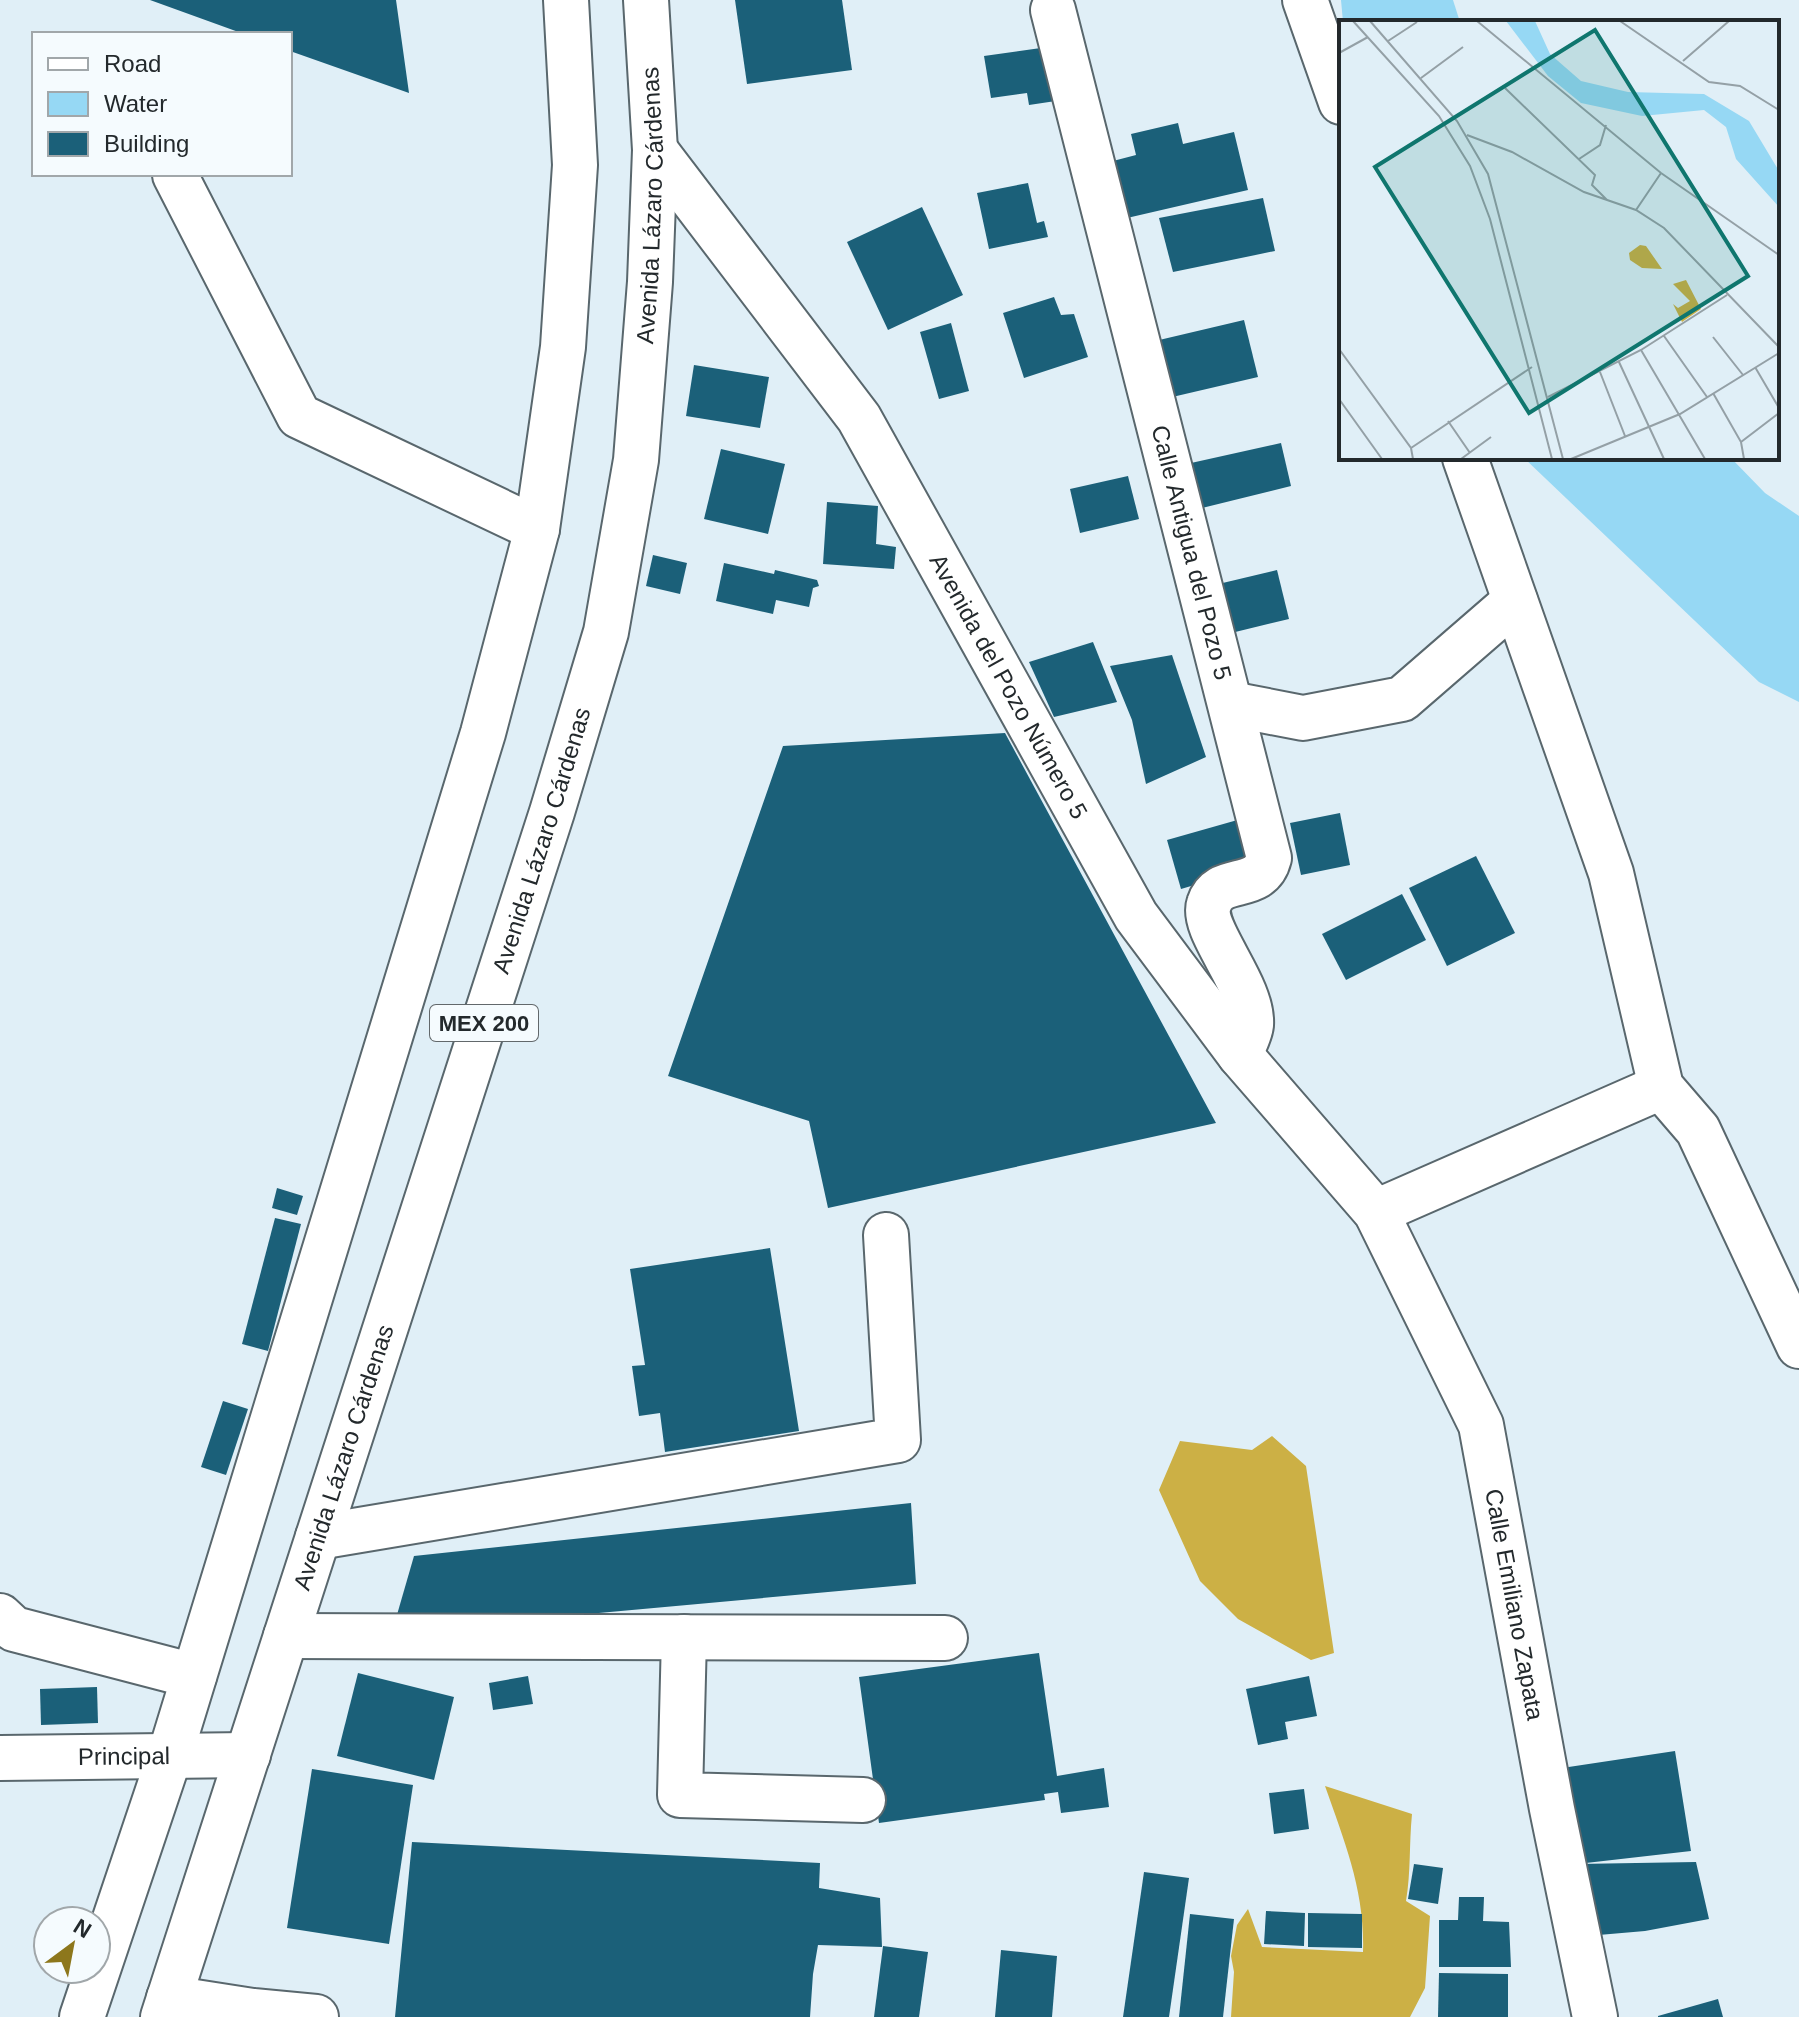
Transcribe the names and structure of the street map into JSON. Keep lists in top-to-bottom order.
{
  "streets": {
    "street": [
      "Avenida Lázaro Cárdenas",
      "Calle Antigua del Pozo 5",
      "Avenida del Pozo Número 5",
      "MEX 200",
      "Calle Emiliano Zapata",
      "Principal"
    ]
  },
  "crossings": [
    ["Avenida Lázaro Cárdenas", "Avenida del Pozo Número 5"],
    ["Avenida Lázaro Cárdenas", "Principal"],
    ["Calle Antigua del Pozo 5", "Avenida del Pozo Número 5"],
    ["Avenida del Pozo Número 5", "Calle Emiliano Zapata"],
    ["MEX 200", "Principal"]
  ],
  "legend": ["Road", "Water", "Building"],
  "north": "top right"
}
